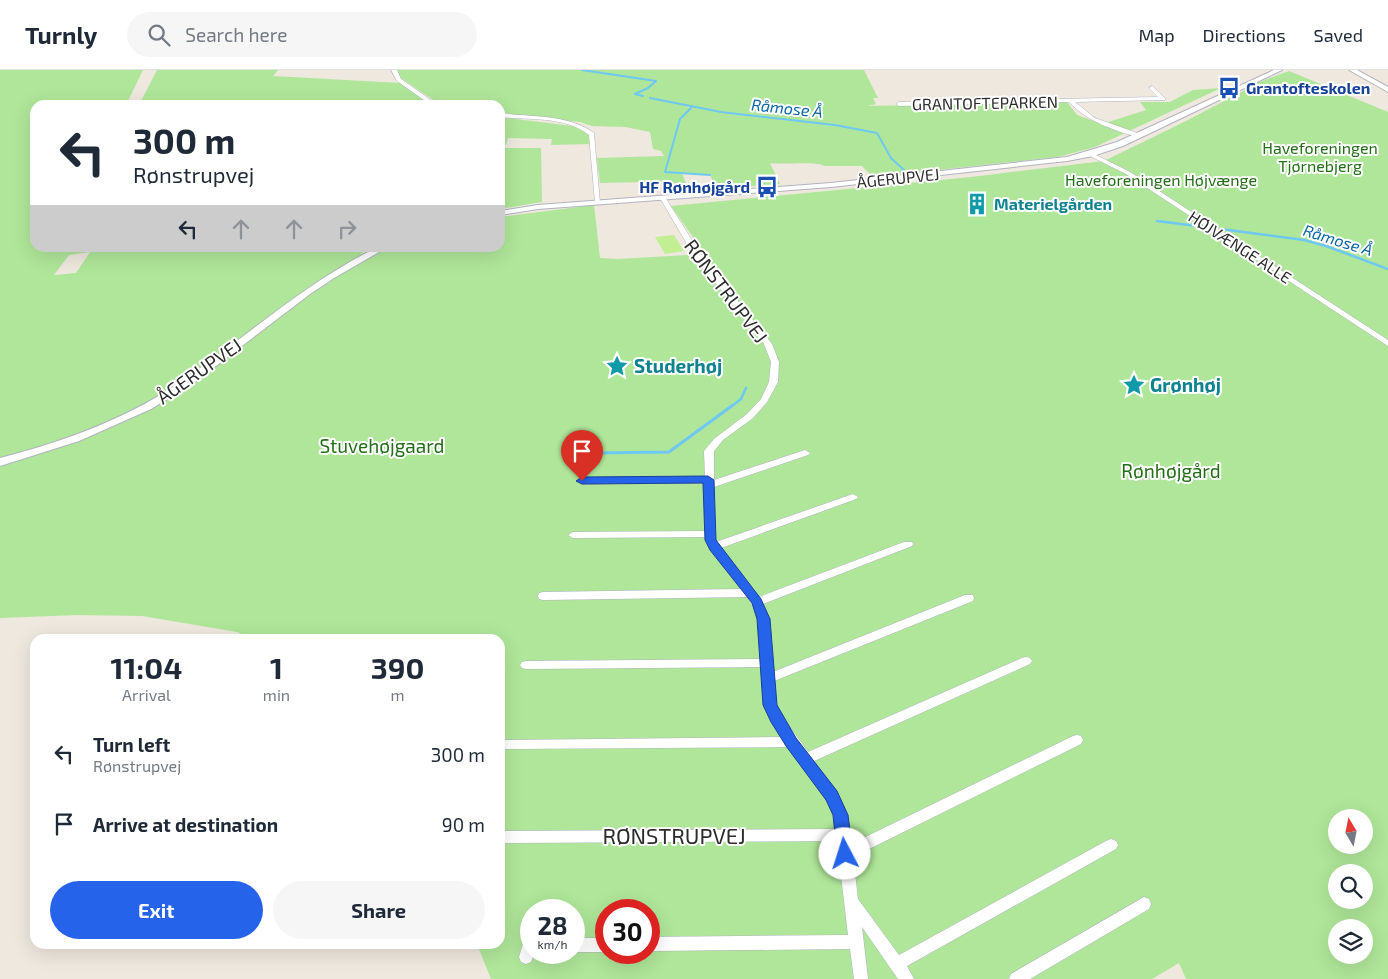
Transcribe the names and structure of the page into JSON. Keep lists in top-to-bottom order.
{
  "streets": {
    "street": [
      "GRANTOFTEPARKEN",
      "ÅGERUPVEJ",
      "HØJVÆNGE ALLE",
      "RØNSTRUPVEJ"
    ]
  },
  "crossings": [
    ["GRANTOFTEPARKEN", "ÅGERUPVEJ"],
    ["ÅGERUPVEJ", "HØJVÆNGE ALLE"],
    ["ÅGERUPVEJ", "RØNSTRUPVEJ"]
  ],
  "water": ["Råmose Å"],
  "parks": [
    "Haveforeningen Tjørnebjerg",
    "Haveforeningen Højvænge",
    "Stuvehøjgaard",
    "Rønhøjgård"
  ],
  "places": {
    "bus stop": ["Grantofteskolen", "HF Rønhøjgård"],
    "building": ["Materielgården"],
    "place": ["Studerhøj", "Grønhøj"]
  },
  "north": "top",
  "page": {
    "header": "Turnly",
    "search": "Search here",
    "nav": ["Map", "Directions", "Saved"],
    "turn": ["300 m", "Rønstrupvej"],
    "eta": [
      "11:04",
      "Arrival",
      "1",
      "min",
      "390",
      "m"
    ],
    "list": [
      {
        "name": "Turn left",
        "note": "Rønstrupvej",
        "value": "300 m"
      },
      {
        "name": "Arrive at destination",
        "value": "90 m"
      }
    ],
    "buttons": ["Exit", "Share"],
    "speed": "28 km/h",
    "limit": "30"
  }
}
